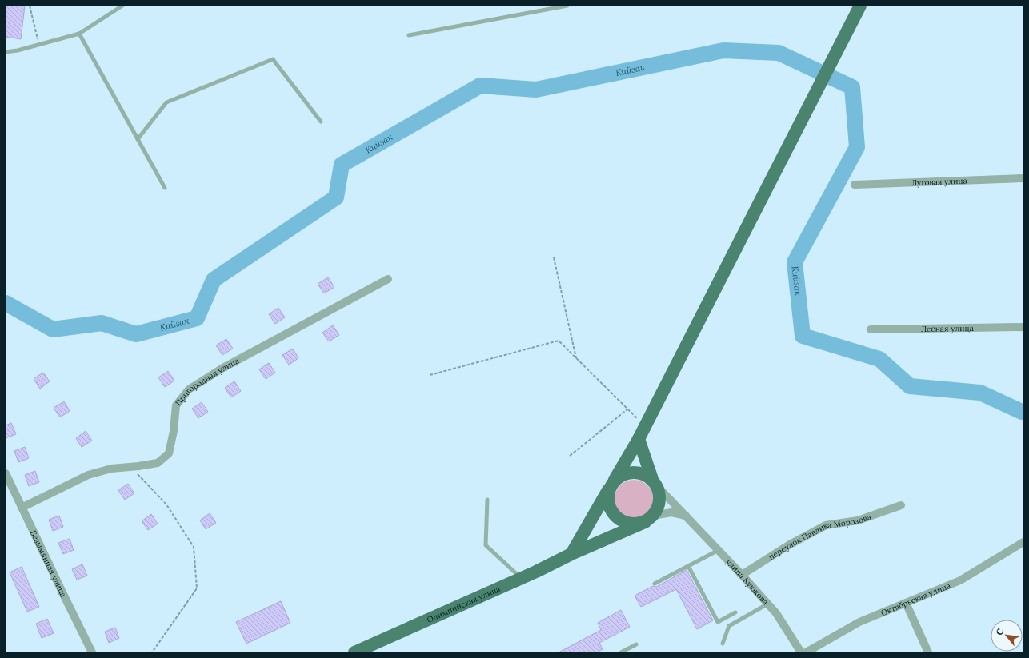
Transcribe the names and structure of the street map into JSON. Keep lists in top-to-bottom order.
{
  "streets": {
    "main road": ["Олимпийская улица"],
    "street": [
      "Луговая улица",
      "Лесная улица",
      "Пригородная улица",
      "переулок Павлика Морозова",
      "Безымянная улица",
      "улица Куюкова",
      "Октябрьская улица"
    ]
  },
  "crossings": [
    ["Пригородная улица", "Безымянная улица"],
    ["переулок Павлика Морозова", "улица Куюкова"],
    ["улица Куюкова", "Олимпийская улица"]
  ],
  "water": ["Кийзак"],
  "north": "top left"
}
